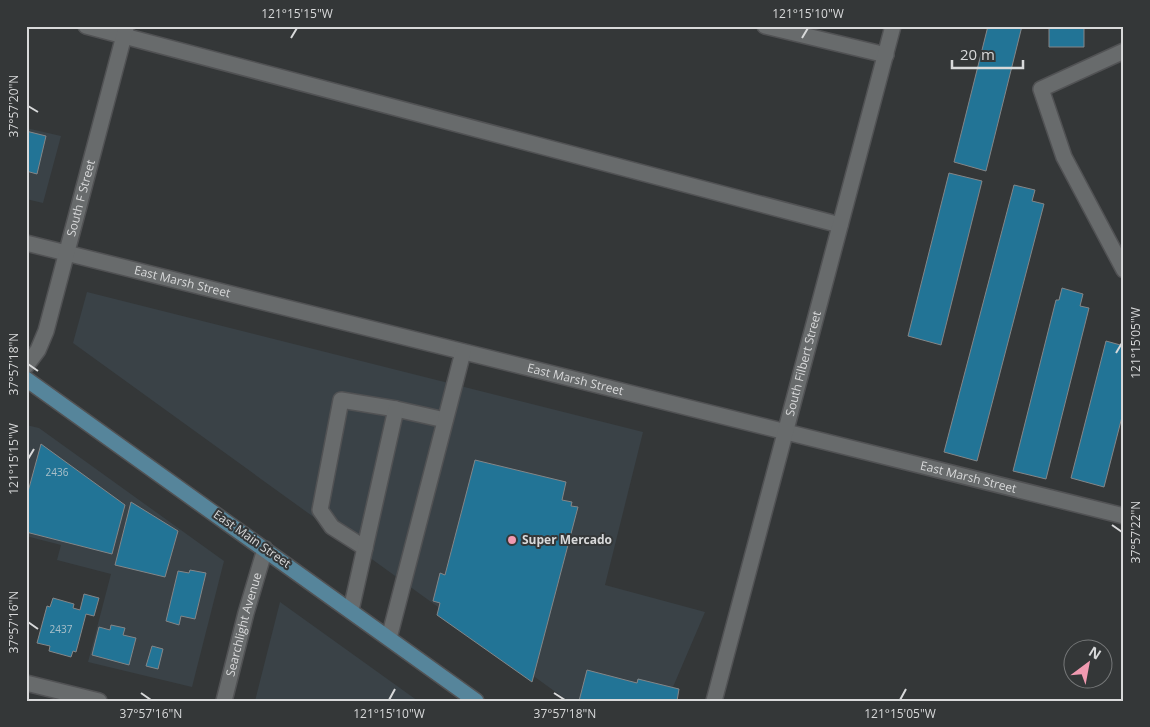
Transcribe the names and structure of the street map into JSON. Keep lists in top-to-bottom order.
{
  "streets": {
    "main road": ["East Main Street"],
    "street": [
      "South F Street",
      "East Marsh Street",
      "South Filbert Street",
      "Searchlight Avenue"
    ]
  },
  "crossings": [
    ["South F Street", "East Marsh Street"],
    ["East Marsh Street", "South Filbert Street"],
    ["East Main Street", "Searchlight Avenue"]
  ],
  "places": ["Super Mercado"],
  "house_numbers": ["2436", "2437"],
  "scale_bar": "20 m",
  "north": "top right",
  "coordinates": [
    "121°15'15\"W",
    "121°15'10\"W",
    "37°57'20\"N",
    "121°15'05\"W",
    "37°57'18\"N",
    "37°57'22\"N",
    "37°57'16\"N"
  ]
}
